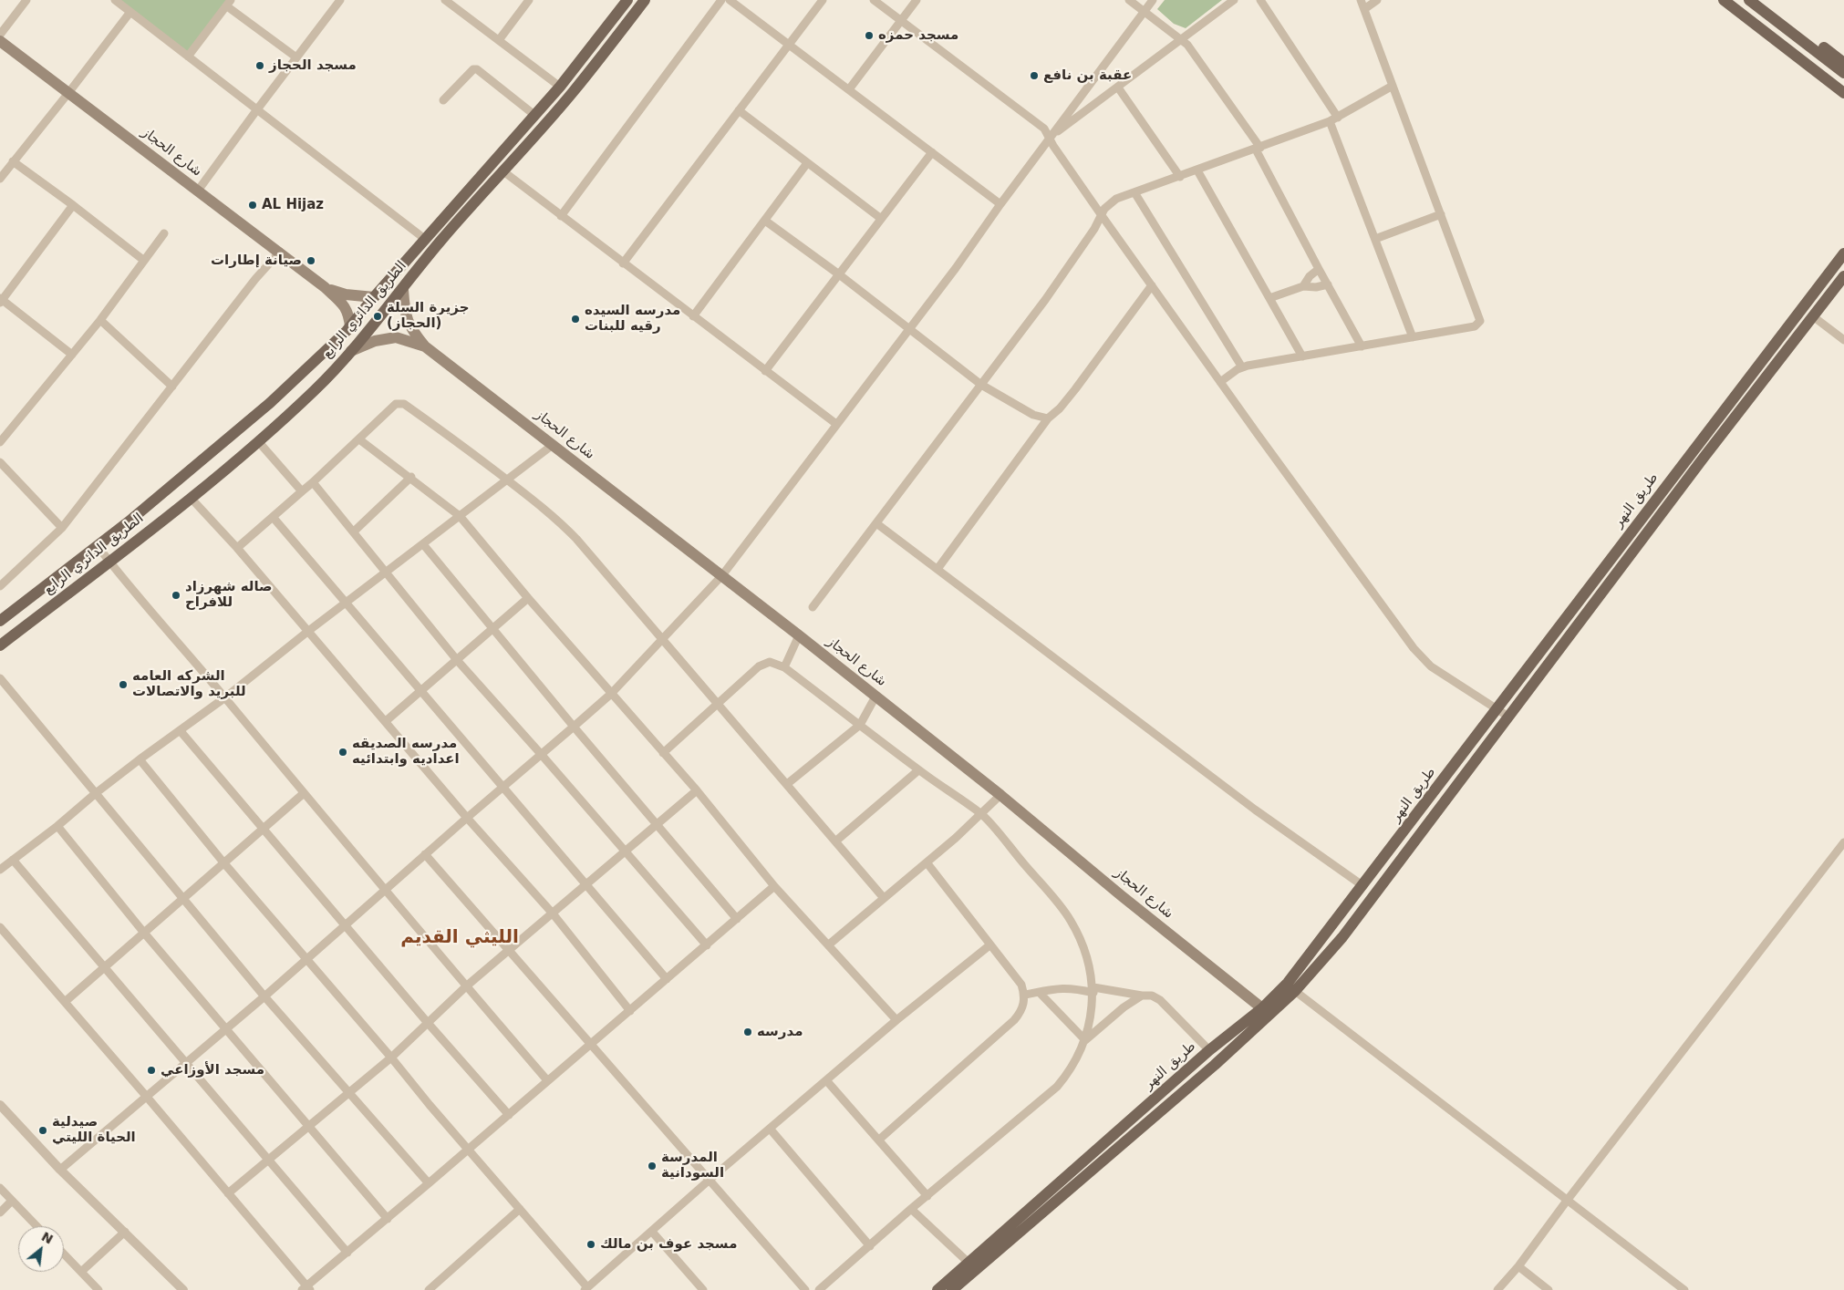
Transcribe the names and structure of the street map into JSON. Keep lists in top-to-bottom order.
{
  "streets": {
    "main road": ["شارع الحجاز", "الطريق الدائري الرابع", "طريق النهر"]
  },
  "crossings": [
    ["شارع الحجاز", "الطريق الدائري الرابع"],
    ["شارع الحجاز", "طريق النهر"]
  ],
  "districts": ["الليثي القديم"],
  "places": [
    "مسجد حمزه",
    "مسجد الحجاز",
    "عقبة بن نافع",
    "AL Hijaz",
    "صيانة إطارات",
    "جزيرة السلة (الحجاز)",
    "مدرسه السيده رقيه للبنات",
    "صاله شهرزاد للافراح",
    "الشركه العامه للبريد والاتصالات",
    "مدرسه الصديقه اعداديه وابتدائيه",
    "مدرسه",
    "مسجد الأوزاعي",
    "صيدلية الحياة الليتي",
    "المدرسة السودانية",
    "مسجد عوف بن مالك"
  ],
  "north": "top right"
}
